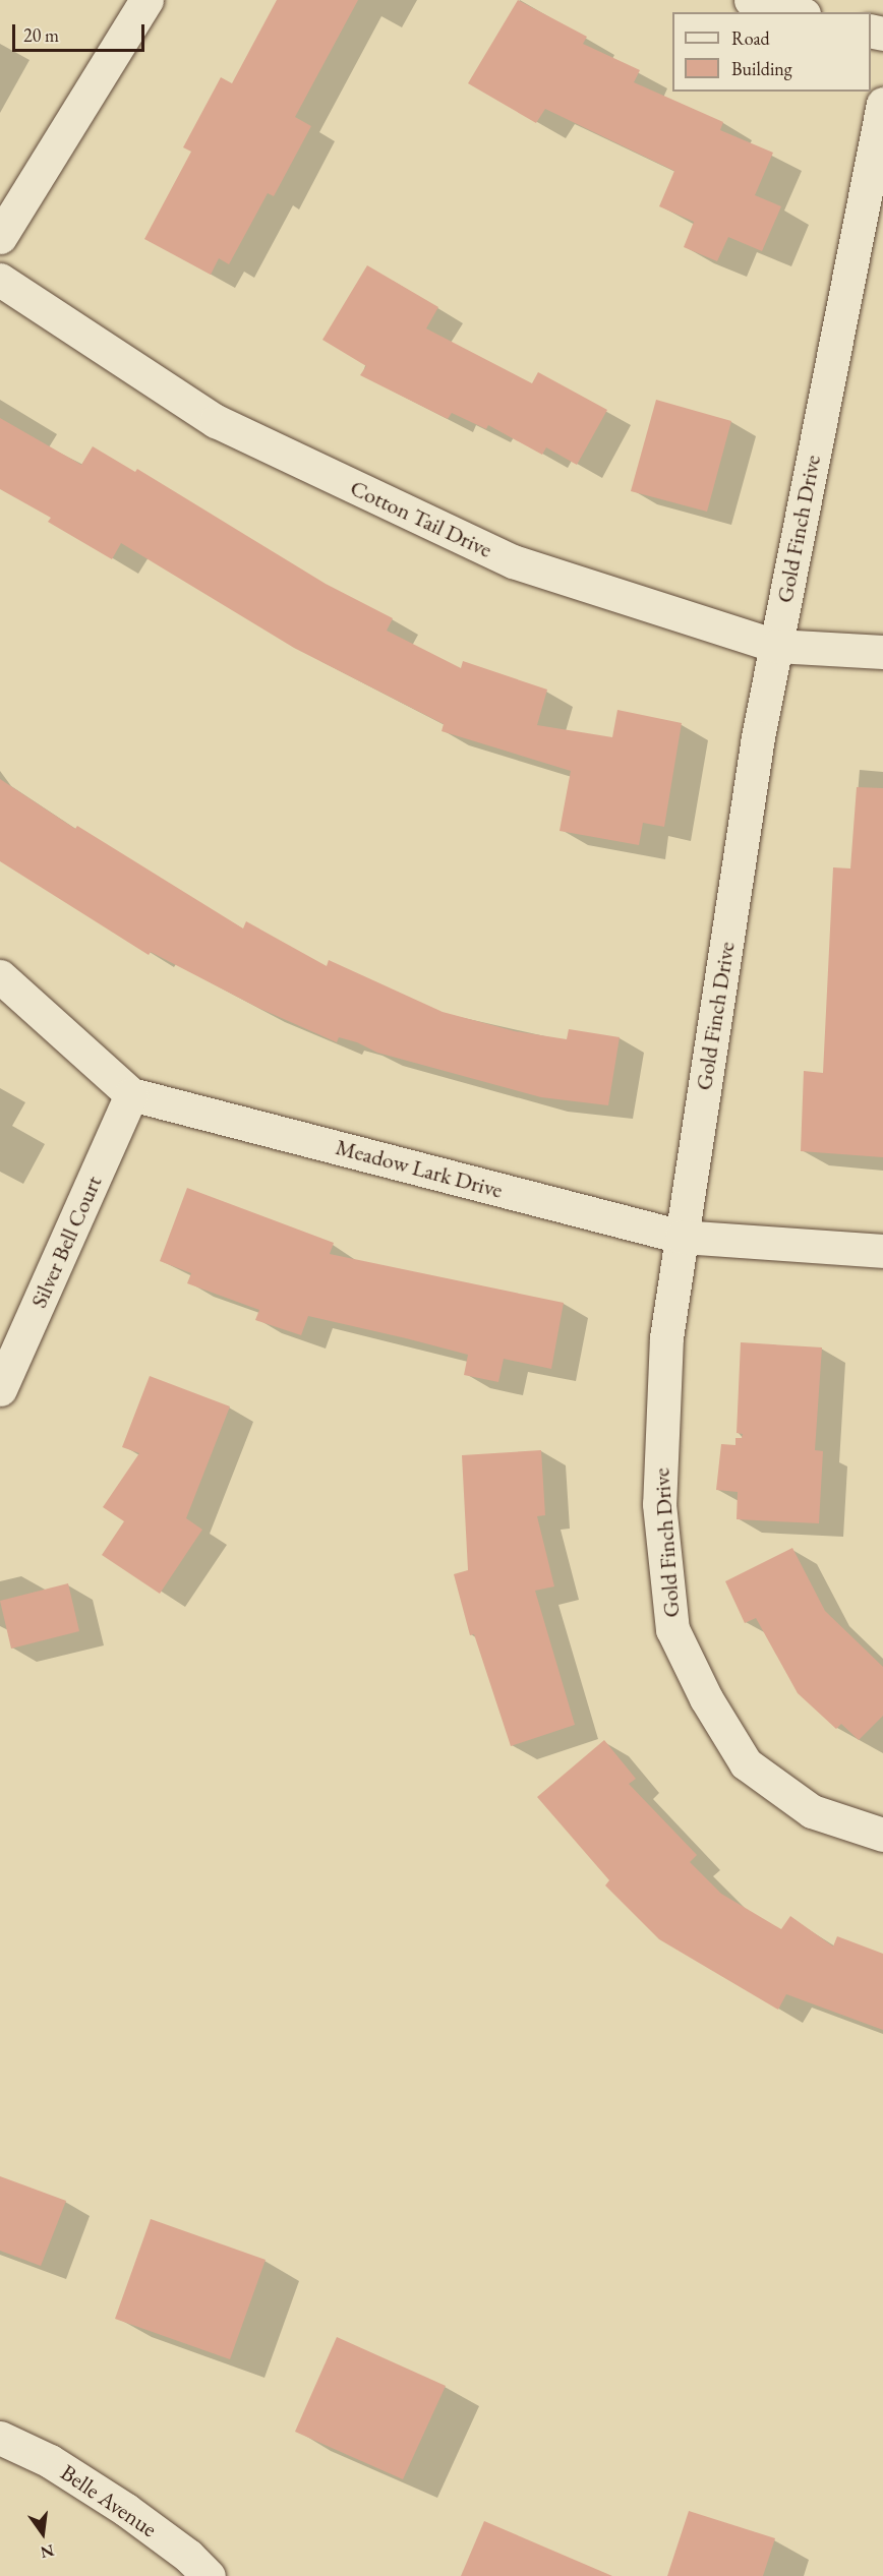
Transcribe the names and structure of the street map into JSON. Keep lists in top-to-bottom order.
{
  "streets": {
    "street": [
      "Cotton Tail Drive",
      "Gold Finch Drive",
      "Meadow Lark Drive",
      "Silver Bell Court",
      "Belle Avenue"
    ]
  },
  "crossings": [
    ["Cotton Tail Drive", "Gold Finch Drive"],
    ["Gold Finch Drive", "Meadow Lark Drive"],
    ["Meadow Lark Drive", "Silver Bell Court"]
  ],
  "legend": ["Road", "Building"],
  "scale_bar": "20 m",
  "north": "bottom"
}
